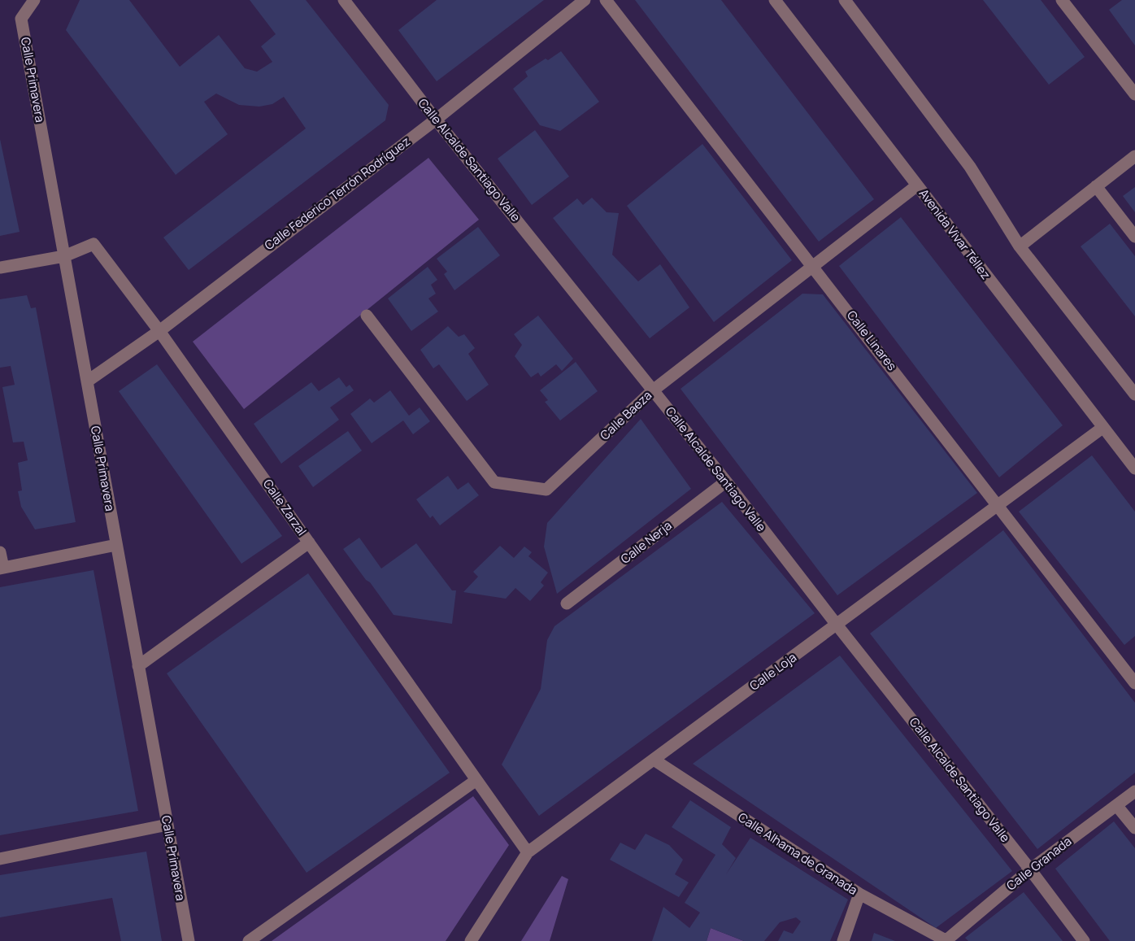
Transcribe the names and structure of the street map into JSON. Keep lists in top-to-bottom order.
{
  "streets": {
    "street": [
      "Calle Primavera",
      "Calle Alcalde Santiago Valle",
      "Calle Federico Terrón Rodríguez",
      "Avenida Vivar Téllez",
      "Calle Linares",
      "Calle Baeza",
      "Calle Zarzal",
      "Calle Nerja",
      "Calle Loja",
      "Calle Alhama de Granada",
      "Calle Granada"
    ]
  },
  "crossings": [
    ["Calle Primavera", "Calle Federico Terrón Rodríguez"],
    ["Calle Primavera", "Calle Zarzal"],
    ["Calle Alcalde Santiago Valle", "Calle Federico Terrón Rodríguez"],
    ["Calle Alcalde Santiago Valle", "Calle Baeza"],
    ["Calle Alcalde Santiago Valle", "Calle Nerja"],
    ["Calle Alcalde Santiago Valle", "Calle Loja"],
    ["Calle Alcalde Santiago Valle", "Calle Granada"],
    ["Calle Federico Terrón Rodríguez", "Calle Zarzal"],
    ["Avenida Vivar Téllez", "Calle Baeza"],
    ["Avenida Vivar Téllez", "Calle Loja"],
    ["Calle Linares", "Calle Baeza"],
    ["Calle Linares", "Calle Loja"],
    ["Calle Zarzal", "Calle Loja"],
    ["Calle Loja", "Calle Alhama de Granada"],
    ["Calle Alhama de Granada", "Calle Granada"]
  ]
}
